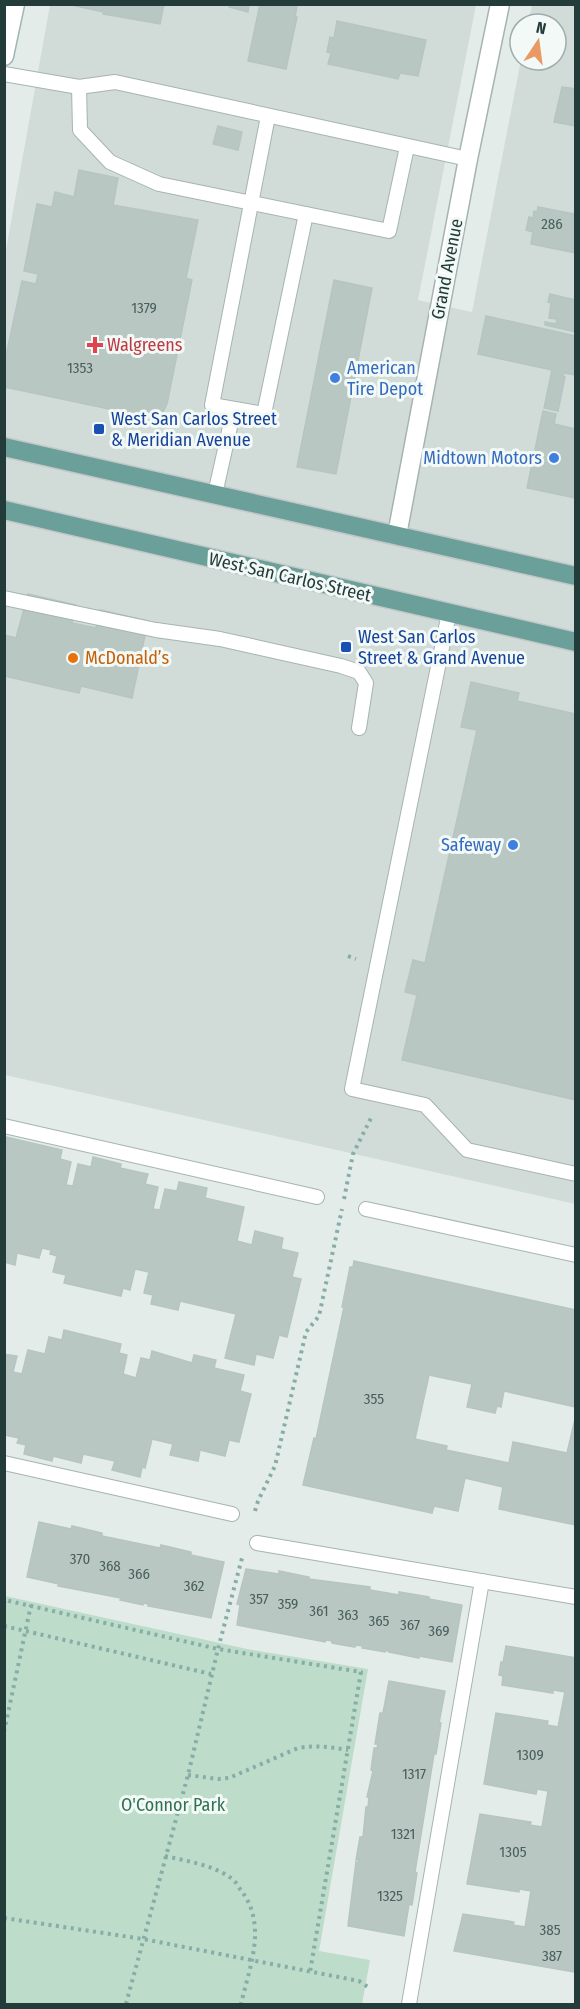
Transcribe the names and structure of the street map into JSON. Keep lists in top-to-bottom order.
{
  "streets": {
    "main road": ["West San Carlos Street"],
    "street": ["Grand Avenue"]
  },
  "parks": ["O'Connor Park"],
  "places": {
    "health": ["Walgreens"],
    "other": [
      "American Tire Depot",
      "Midtown Motors",
      "McDonald’s",
      "Safeway"
    ],
    "transit": ["West San Carlos Street & Meridian Avenue", "West San Carlos Street & Grand Avenue"]
  },
  "house_numbers": [
    "286",
    "1379",
    "1353",
    "355",
    "370",
    "368",
    "366",
    "362",
    "357",
    "359",
    "361",
    "363",
    "365",
    "367",
    "369",
    "1309",
    "1317",
    "1321",
    "1305",
    "1325",
    "385",
    "387"
  ],
  "north": "top"
}
